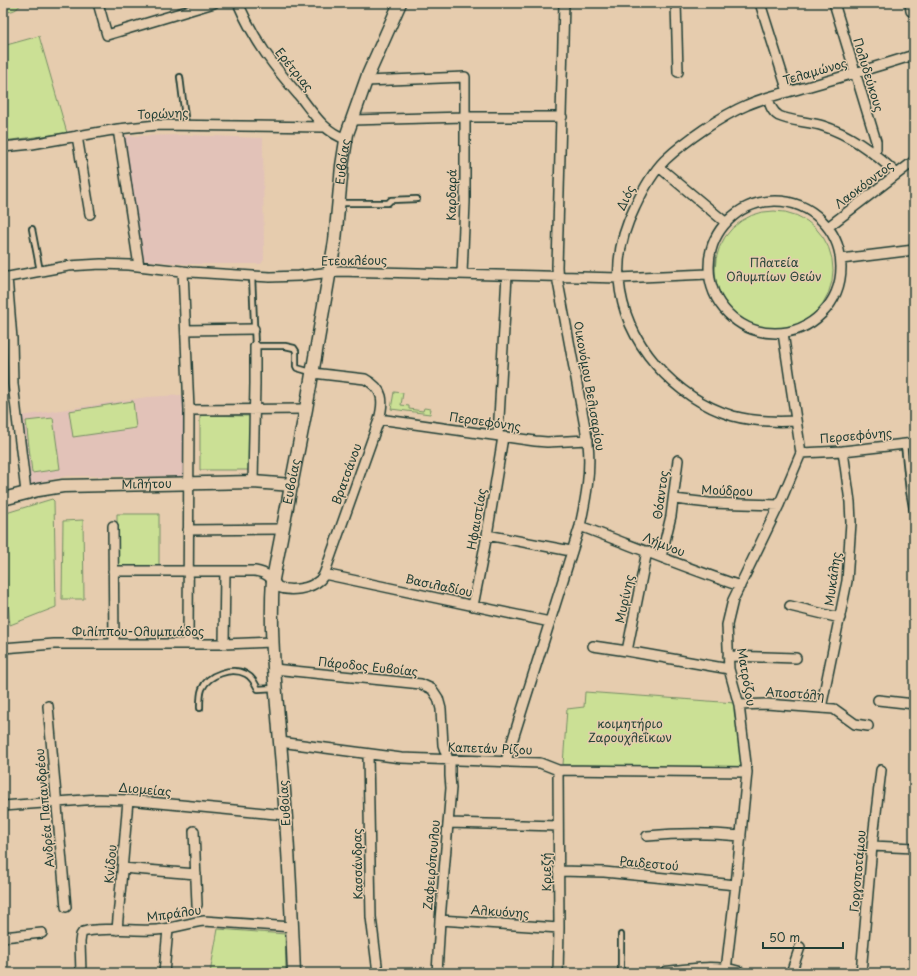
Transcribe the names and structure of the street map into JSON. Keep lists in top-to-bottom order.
{
  "streets": {
    "main road": ["Ευβοίας", "Μιλήτου"],
    "street": [
      "Ερέτριας",
      "Τελαμώνος",
      "Πολυδεύκους",
      "Τορώνης",
      "Λαοκόοντος",
      "Καρδαρά",
      "Διός",
      "Ετεοκλέους",
      "Οικονόμου Βελισαρίου",
      "Περσεφόνης",
      "Βρατσάνου",
      "Μούδρου",
      "Θόαντος",
      "Ηφαιστίας",
      "Λήμνου",
      "Μυκάλης",
      "Βασιλαδίου",
      "Μυρίνης",
      "Φιλίππου-Ολυμπιάδος",
      "Πάροδος Ευβοίας",
      "Ματρόζου",
      "Αποστόλη",
      "Καπετάν Ρίζου",
      "Διομείας",
      "Ανδρέα Παπανδρέου",
      "Κνίδου",
      "Κασσάνδρας",
      "Ραιδεστού",
      "Ζαφειρόπουλου",
      "Γοργοποτάμου",
      "Κριεζή",
      "Αλκυόνης",
      "Μπράλου"
    ]
  },
  "crossings": [
    ["Ερέτριας", "Τορώνης"],
    ["Ερέτριας", "Ευβοίας"],
    ["Τελαμώνος", "Πολυδεύκους"],
    ["Τελαμώνος", "Διός"],
    ["Ευβοίας", "Καρδαρά"],
    ["Ευβοίας", "Ετεοκλέους"],
    ["Ευβοίας", "Βρατσάνου"],
    ["Ευβοίας", "Μιλήτου"],
    ["Ευβοίας", "Φιλίππου-Ολυμπιάδος"],
    ["Ευβοίας", "Πάροδος Ευβοίας"],
    ["Ευβοίας", "Καπετάν Ρίζου"],
    ["Ευβοίας", "Διομείας"],
    ["Ευβοίας", "Μπράλου"],
    ["Λαοκόοντος", "Ετεοκλέους"],
    ["Καρδαρά", "Ετεοκλέους"],
    ["Διός", "Ετεοκλέους"],
    ["Ετεοκλέους", "Οικονόμου Βελισαρίου"],
    ["Ετεοκλέους", "Ηφαιστίας"],
    ["Οικονόμου Βελισαρίου", "Περσεφόνης"],
    ["Οικονόμου Βελισαρίου", "Λήμνου"],
    ["Οικονόμου Βελισαρίου", "Βασιλαδίου"],
    ["Οικονόμου Βελισαρίου", "Καπετάν Ρίζου"],
    ["Περσεφόνης", "Βρατσάνου"],
    ["Περσεφόνης", "Ηφαιστίας"],
    ["Περσεφόνης", "Μυκάλης"],
    ["Περσεφόνης", "Ματρόζου"],
    ["Βρατσάνου", "Βασιλαδίου"],
    ["Μούδρου", "Θόαντος"],
    ["Μούδρου", "Ματρόζου"],
    ["Θόαντος", "Λήμνου"],
    ["Ηφαιστίας", "Βασιλαδίου"],
    ["Λήμνου", "Μυρίνης"],
    ["Λήμνου", "Ματρόζου"],
    ["Μυκάλης", "Αποστόλη"],
    ["Πάροδος Ευβοίας", "Καπετάν Ρίζου"],
    ["Πάροδος Ευβοίας", "Ζαφειρόπουλου"],
    ["Ματρόζου", "Αποστόλη"],
    ["Ματρόζου", "Καπετάν Ρίζου"],
    ["Ματρόζου", "Ραιδεστού"],
    ["Καπετάν Ρίζου", "Κασσάνδρας"],
    ["Καπετάν Ρίζου", "Ζαφειρόπουλου"],
    ["Καπετάν Ρίζου", "Κριεζή"],
    ["Διομείας", "Ανδρέα Παπανδρέου"],
    ["Διομείας", "Κνίδου"],
    ["Κνίδου", "Μπράλου"],
    ["Ραιδεστού", "Κριεζή"],
    ["Ζαφειρόπουλου", "Αλκυόνης"],
    ["Κριεζή", "Αλκυόνης"]
  ],
  "parks": ["Πλατεία Ολυμπίων Θεών", "κοιμητήριο Ζαρουχλεΐκων"],
  "scale_bar": "50 m"
}
